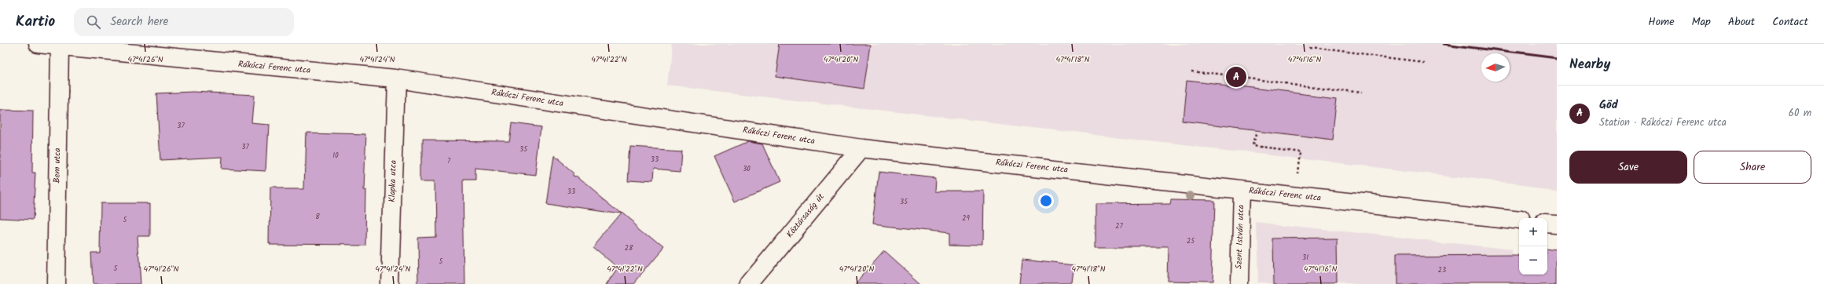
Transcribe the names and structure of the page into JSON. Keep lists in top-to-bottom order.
{
  "streets": {
    "street": [
      "Rákóczi Ferenc utca",
      "Bem utca",
      "Klapka utca",
      "Köztársaság út",
      "Szent István utca"
    ]
  },
  "crossings": [
    ["Rákóczi Ferenc utca", "Bem utca"],
    ["Rákóczi Ferenc utca", "Klapka utca"],
    ["Rákóczi Ferenc utca", "Köztársaság út"],
    ["Rákóczi Ferenc utca", "Szent István utca"]
  ],
  "house_numbers": [
    "37",
    "37",
    "35",
    "10",
    "33",
    "7",
    "30",
    "33",
    "35",
    "8",
    "29",
    "5",
    "27",
    "25",
    "28",
    "31",
    "5",
    "5",
    "23"
  ],
  "north": "left",
  "page": {
    "header": "Kartio",
    "search": "Search here",
    "nav": [
      "Home",
      "Map",
      "About",
      "Contact"
    ],
    "heading": "Nearby",
    "pins": "A",
    "list": [
      {
        "mark": "A",
        "name": "Göd",
        "note": "Station · Rákóczi Ferenc utca",
        "value": "60 m"
      }
    ],
    "buttons": ["Save", "Share"],
    "map_buttons": ["+", "−"]
  },
  "coordinates": [
    "47°41'26\"N",
    "47°41'24\"N",
    "47°41'22\"N",
    "47°41'20\"N",
    "47°41'18\"N",
    "47°41'16\"N"
  ]
}
